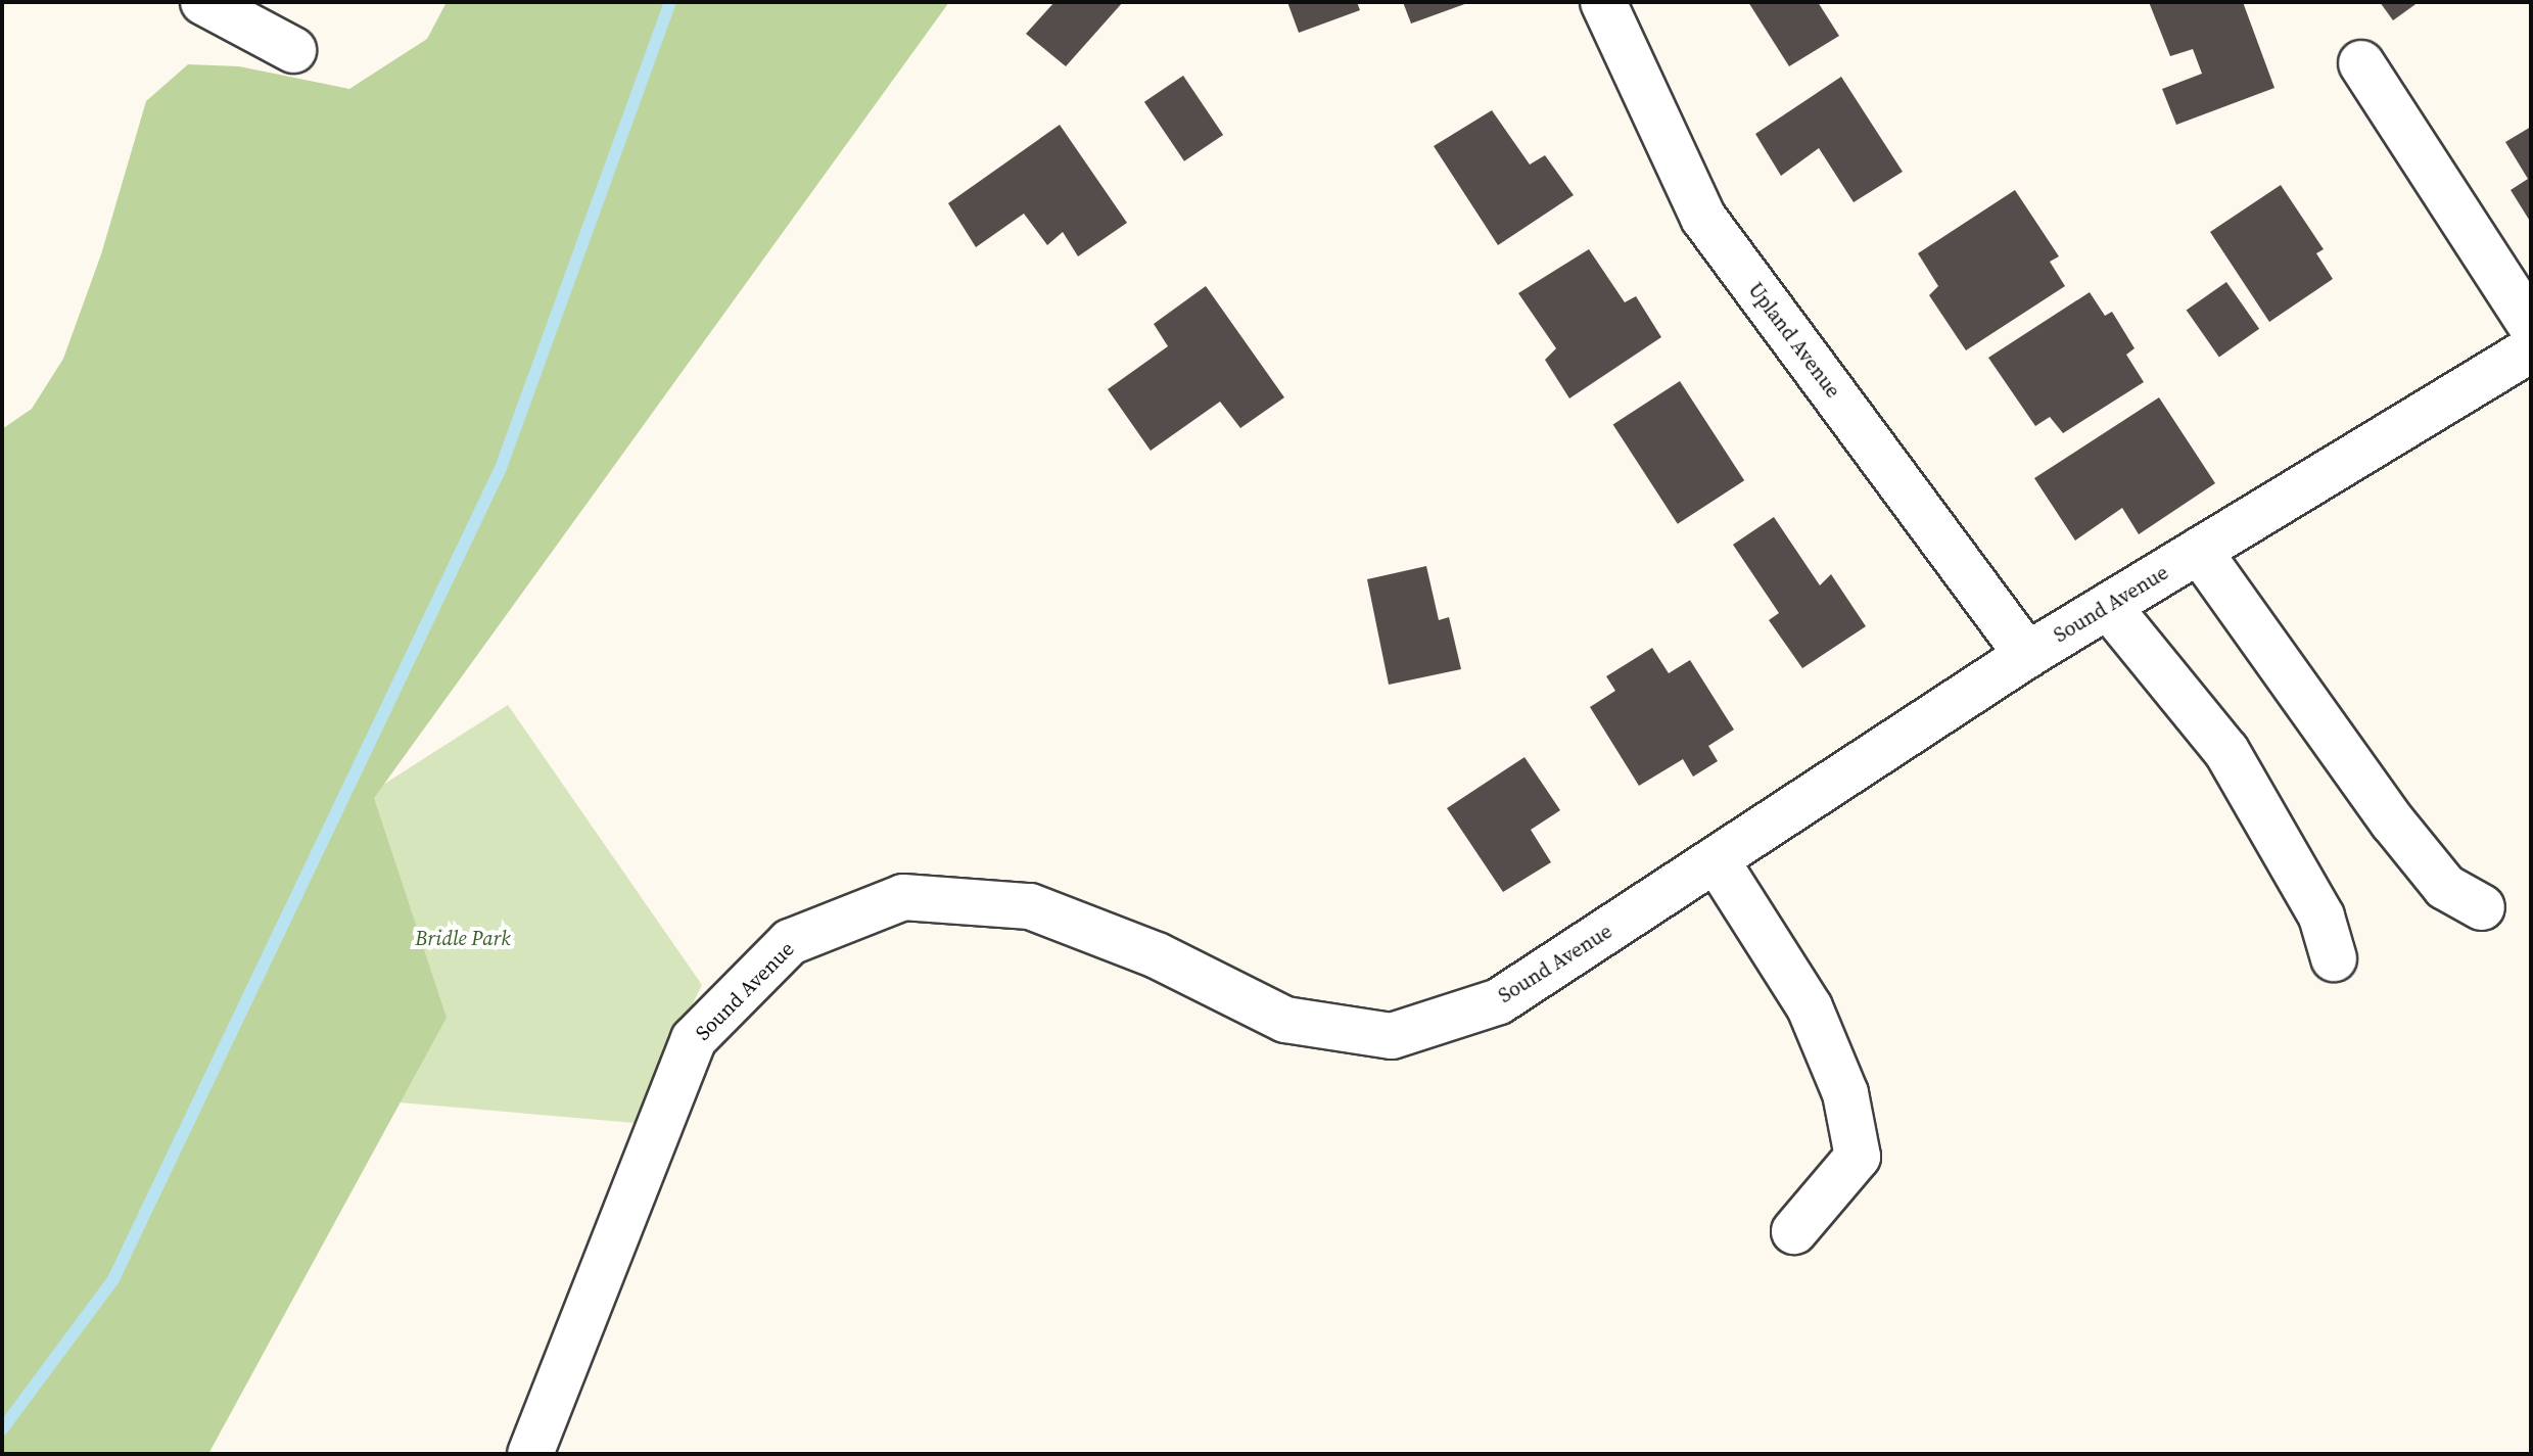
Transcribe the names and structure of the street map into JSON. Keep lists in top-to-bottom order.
{
  "streets": {
    "street": ["Upland Avenue", "Sound Avenue"]
  },
  "crossings": [
    ["Upland Avenue", "Sound Avenue"]
  ],
  "parks": ["Bridle Park"]
}
